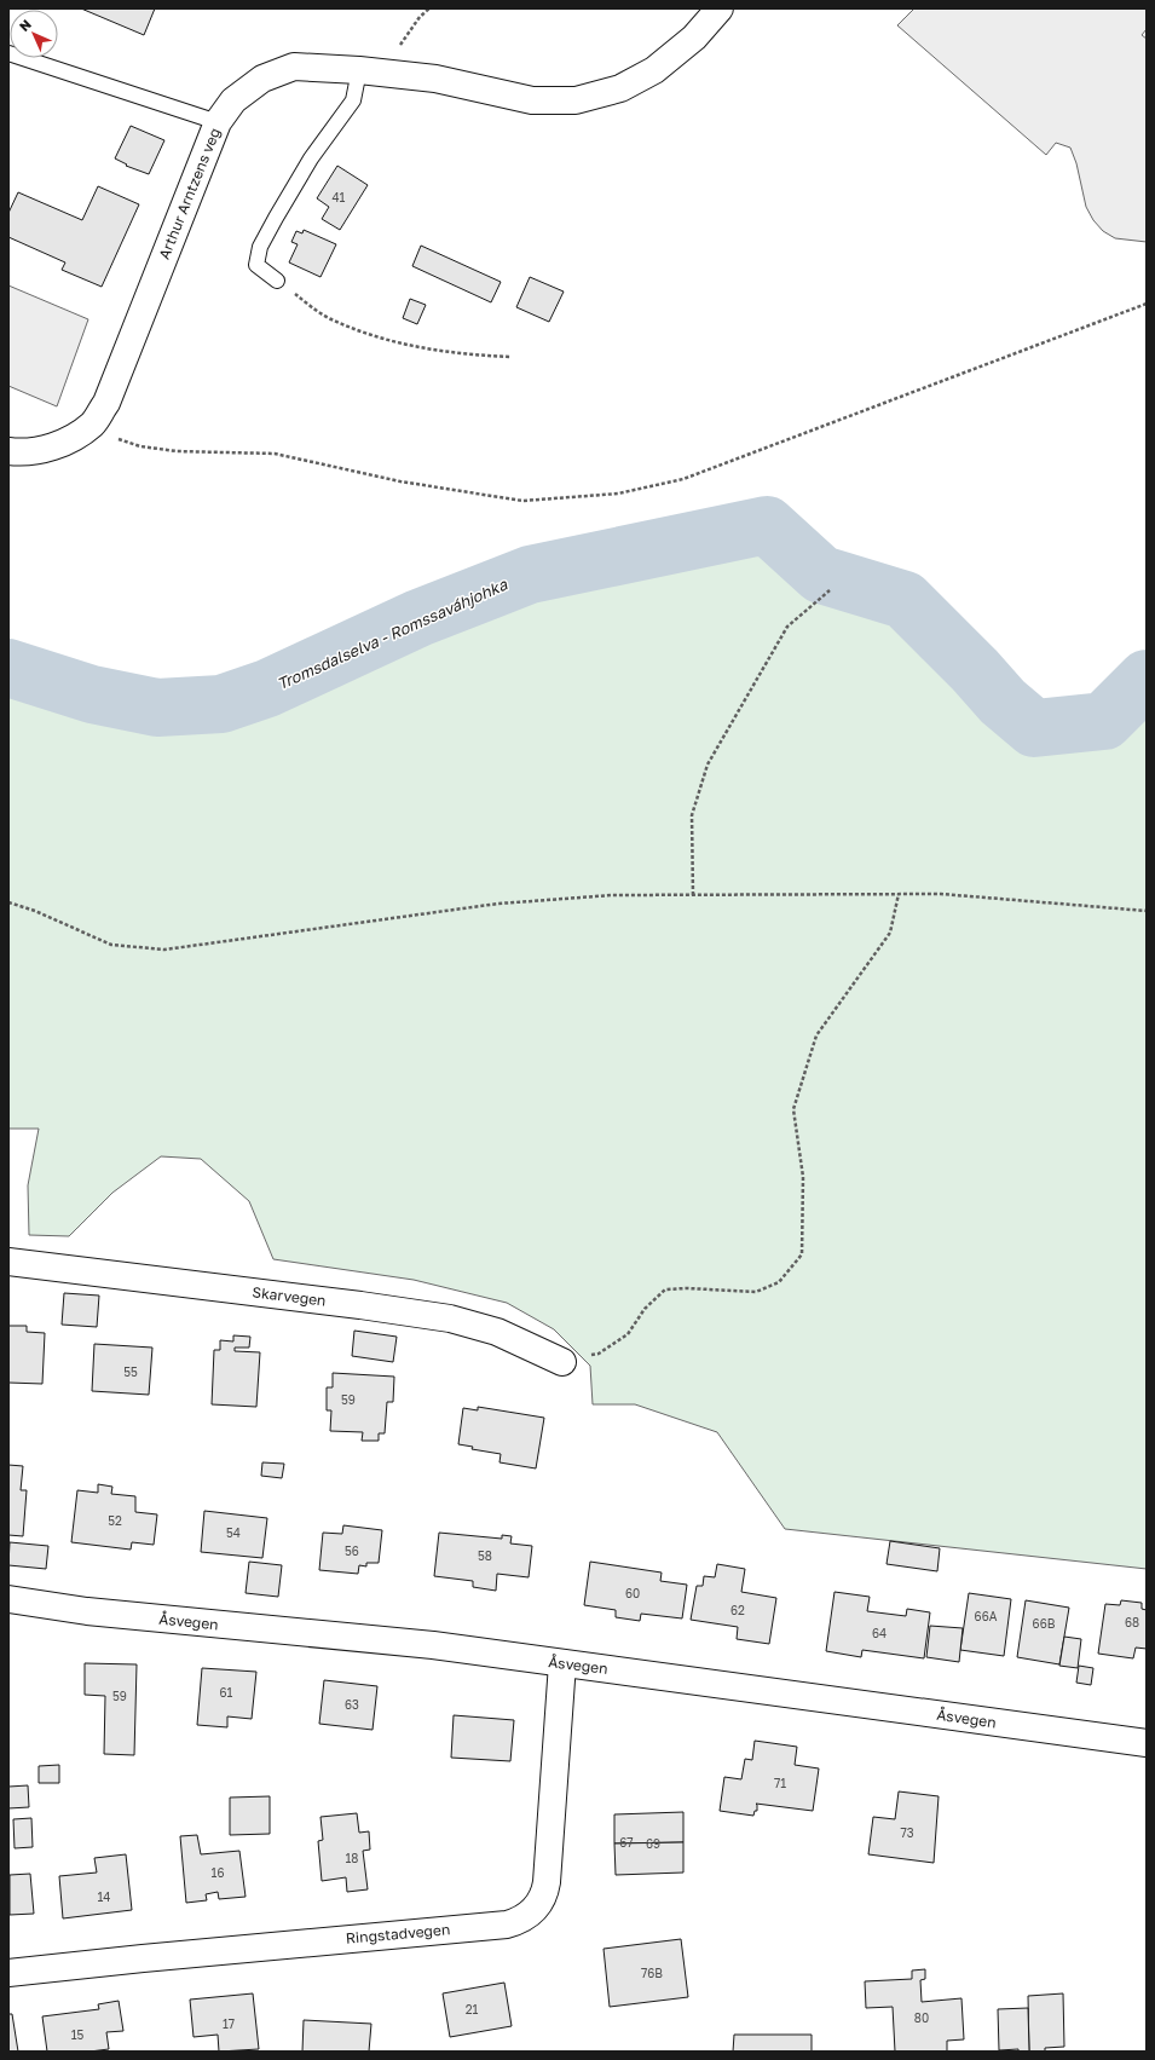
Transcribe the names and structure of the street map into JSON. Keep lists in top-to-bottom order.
{
  "streets": {
    "street": [
      "Arthur Arntzens veg",
      "Skarvegen",
      "Åsvegen",
      "Ringstadvegen"
    ]
  },
  "crossings": [
    ["Åsvegen", "Ringstadvegen"]
  ],
  "water": ["Tromsdalselva - Romssaváhjohka"],
  "house_numbers": [
    "41",
    "55",
    "59",
    "52",
    "54",
    "56",
    "58",
    "60",
    "62",
    "66A",
    "68",
    "66B",
    "64",
    "61",
    "59",
    "63",
    "71",
    "73",
    "67",
    "69",
    "18",
    "16",
    "14",
    "76B",
    "21",
    "80",
    "17",
    "15"
  ],
  "north": "top left"
}
